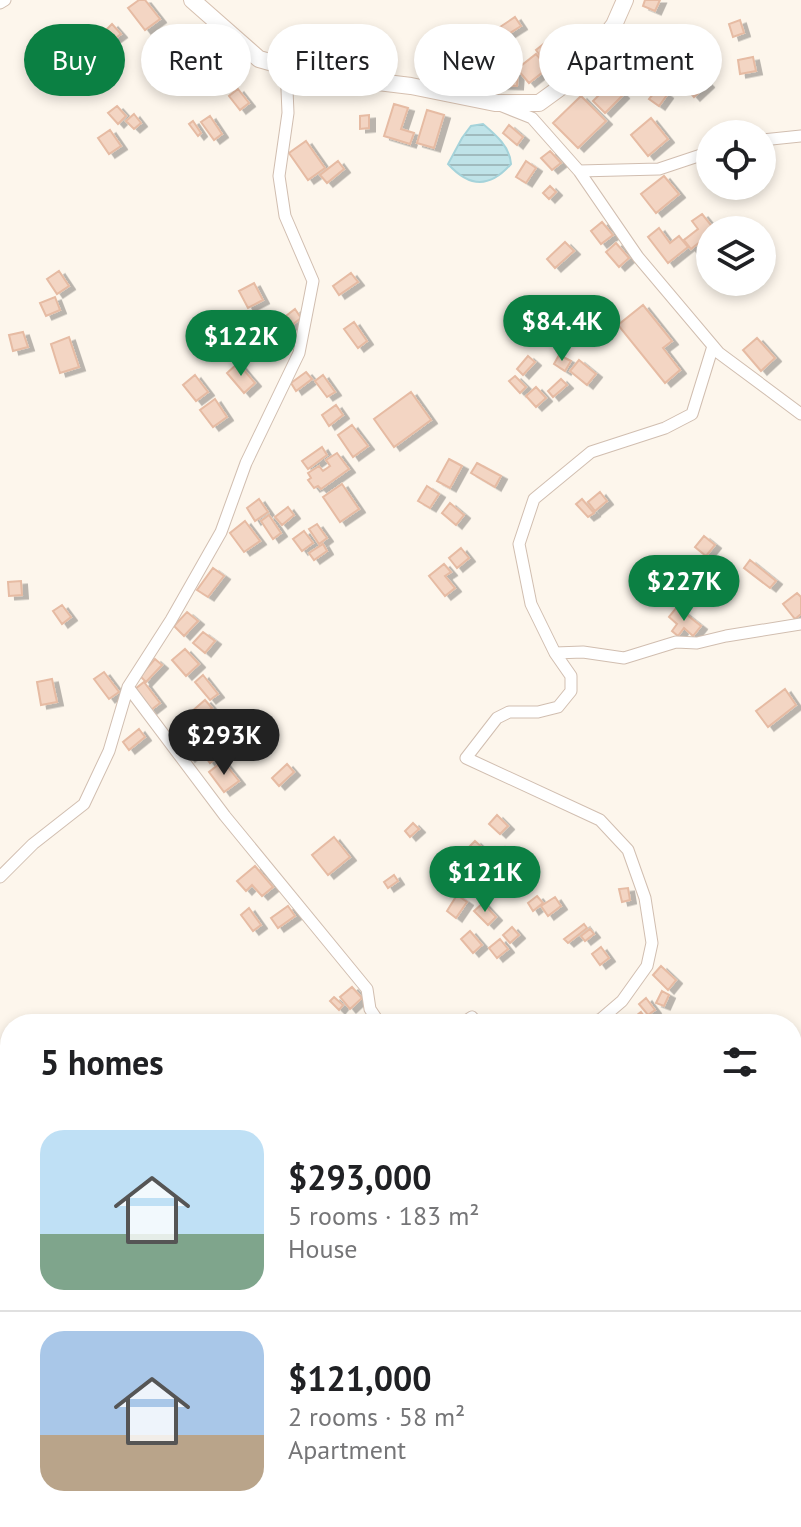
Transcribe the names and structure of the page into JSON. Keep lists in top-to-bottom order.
{
  "page": {
    "chip": [
      "Buy",
      "Rent",
      "Filters",
      "New",
      "Apartment"
    ],
    "price": [
      "$84.4K",
      "$122K",
      "$227K",
      "$293K",
      "$121K"
    ],
    "heading": "5 homes",
    "list": [
      {
        "name": "$293,000",
        "note": "5 rooms · 183 m² · House"
      },
      {
        "name": "$121,000",
        "note": "2 rooms · 58 m² · Apartment"
      }
    ]
  }
}
